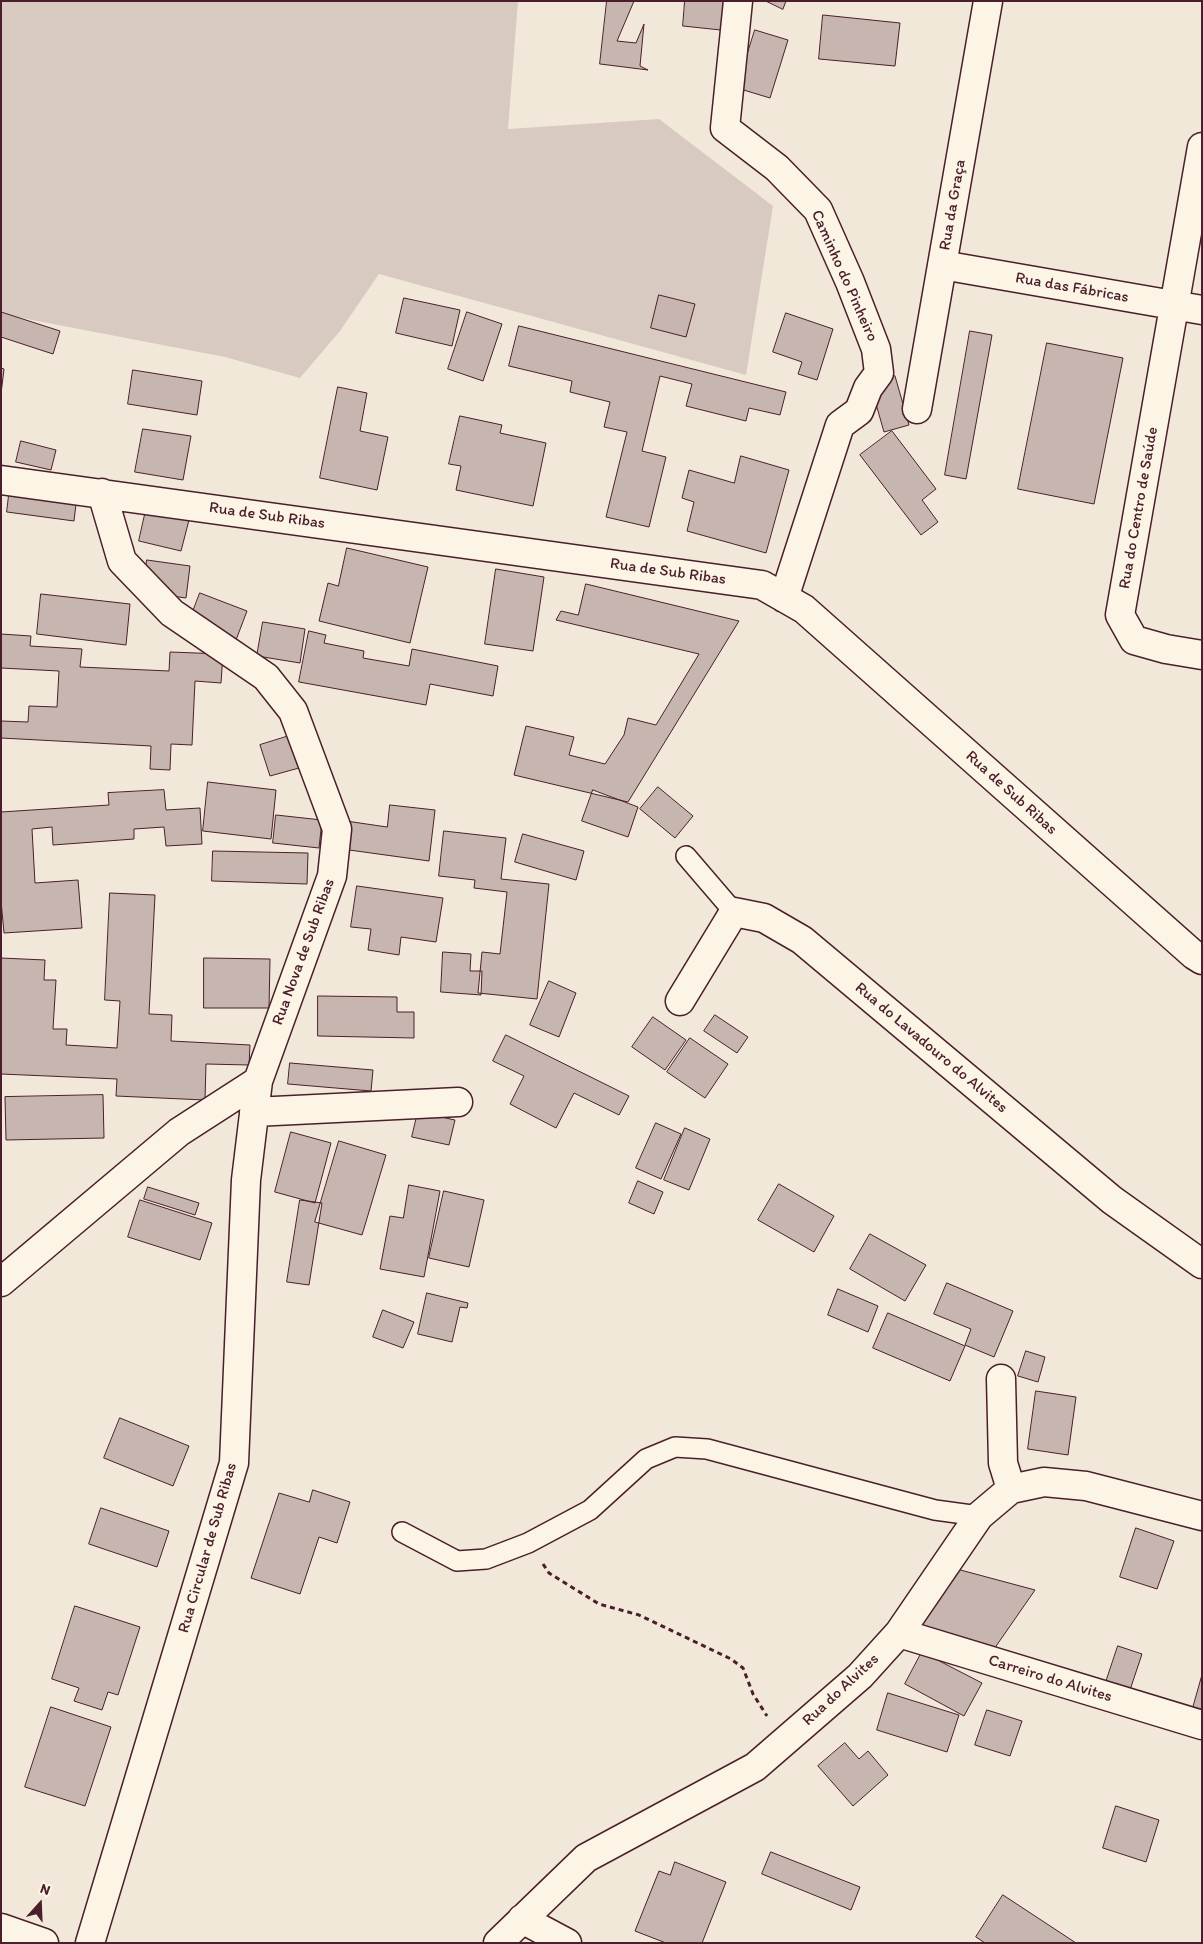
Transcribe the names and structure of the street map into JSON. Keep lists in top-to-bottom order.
{
  "streets": {
    "street": [
      "Rua da Graça",
      "Caminho do Pinheiro",
      "Rua das Fábricas",
      "Rua do Centro de Saúde",
      "Rua de Sub Ribas",
      "Rua Nova de Sub Ribas",
      "Rua do Lavadouro do Alvites",
      "Rua Circular de Sub Ribas",
      "Carreiro do Alvites",
      "Rua do Alvites"
    ]
  },
  "crossings": [
    ["Rua da Graça", "Rua das Fábricas"],
    ["Caminho do Pinheiro", "Rua de Sub Ribas"],
    ["Rua das Fábricas", "Rua do Centro de Saúde"],
    ["Rua de Sub Ribas", "Rua Nova de Sub Ribas"],
    ["Rua Nova de Sub Ribas", "Rua Circular de Sub Ribas"],
    ["Carreiro do Alvites", "Rua do Alvites"]
  ],
  "north": "top"
}
